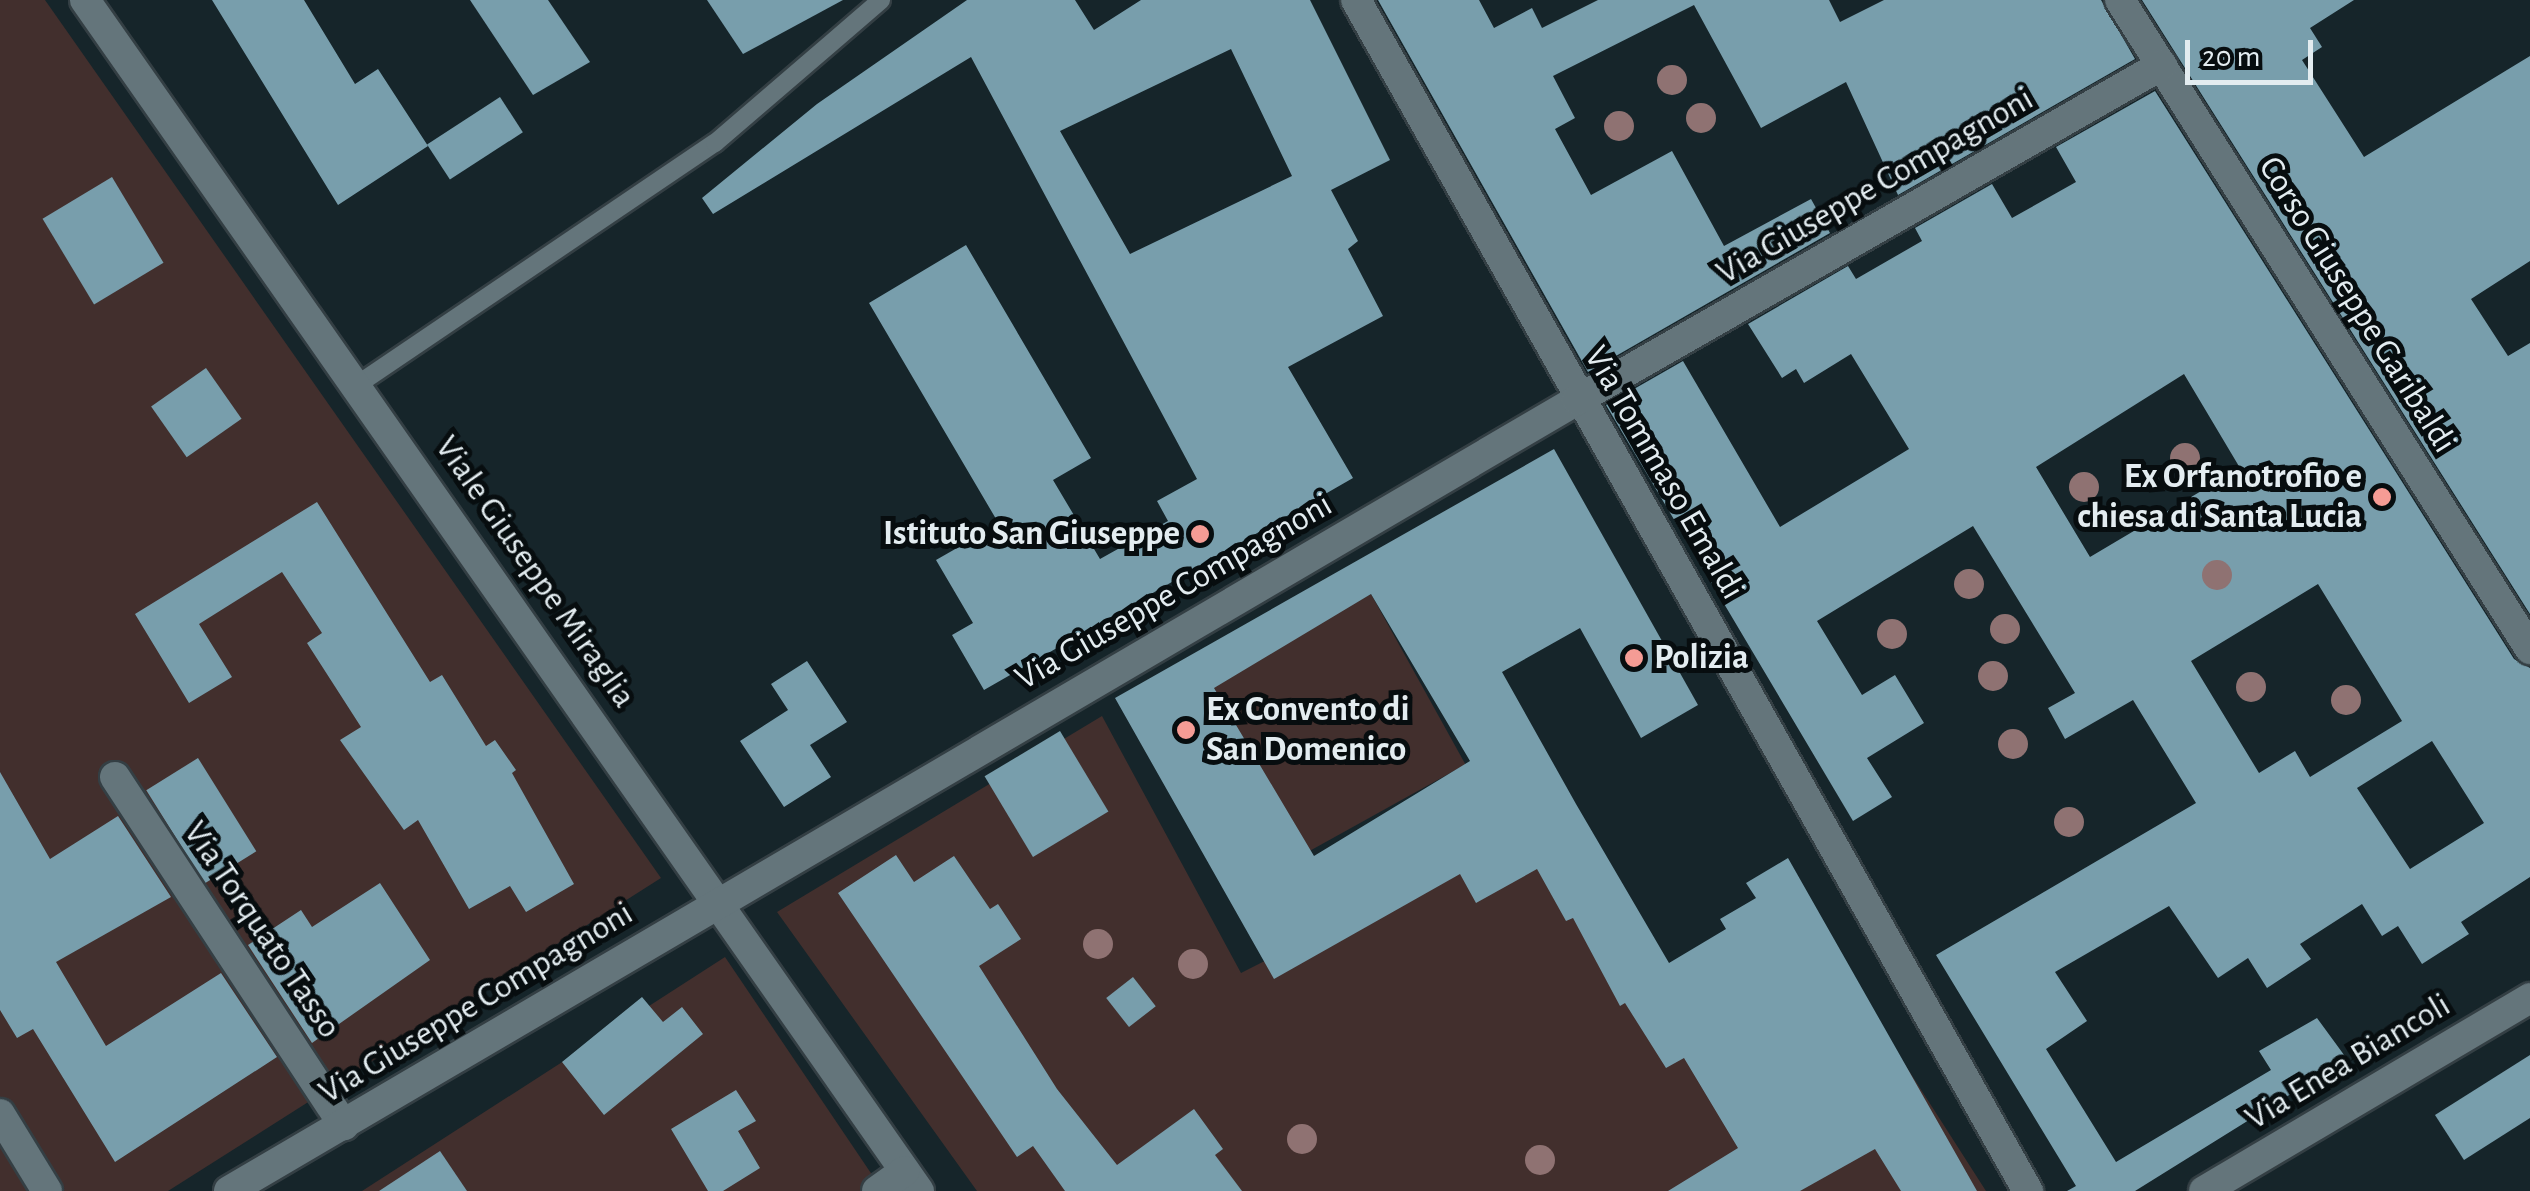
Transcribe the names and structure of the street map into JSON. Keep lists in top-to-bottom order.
{
  "streets": {
    "street": [
      "Via Giuseppe Compagnoni",
      "Corso Giuseppe Garibaldi",
      "Via Tommaso Emaldi",
      "Viale Giuseppe Miraglia",
      "Via Torquato Tasso",
      "Via Enea Biancoli"
    ]
  },
  "crossings": [
    ["Via Giuseppe Compagnoni", "Corso Giuseppe Garibaldi"],
    ["Via Giuseppe Compagnoni", "Via Tommaso Emaldi"],
    ["Via Giuseppe Compagnoni", "Viale Giuseppe Miraglia"],
    ["Via Giuseppe Compagnoni", "Via Torquato Tasso"]
  ],
  "places": [
    "Ex Orfanotrofio e chiesa di Santa Lucia",
    "Istituto San Giuseppe",
    "Polizia",
    "Ex Convento di San Domenico"
  ],
  "scale_bar": "20 m"
}
